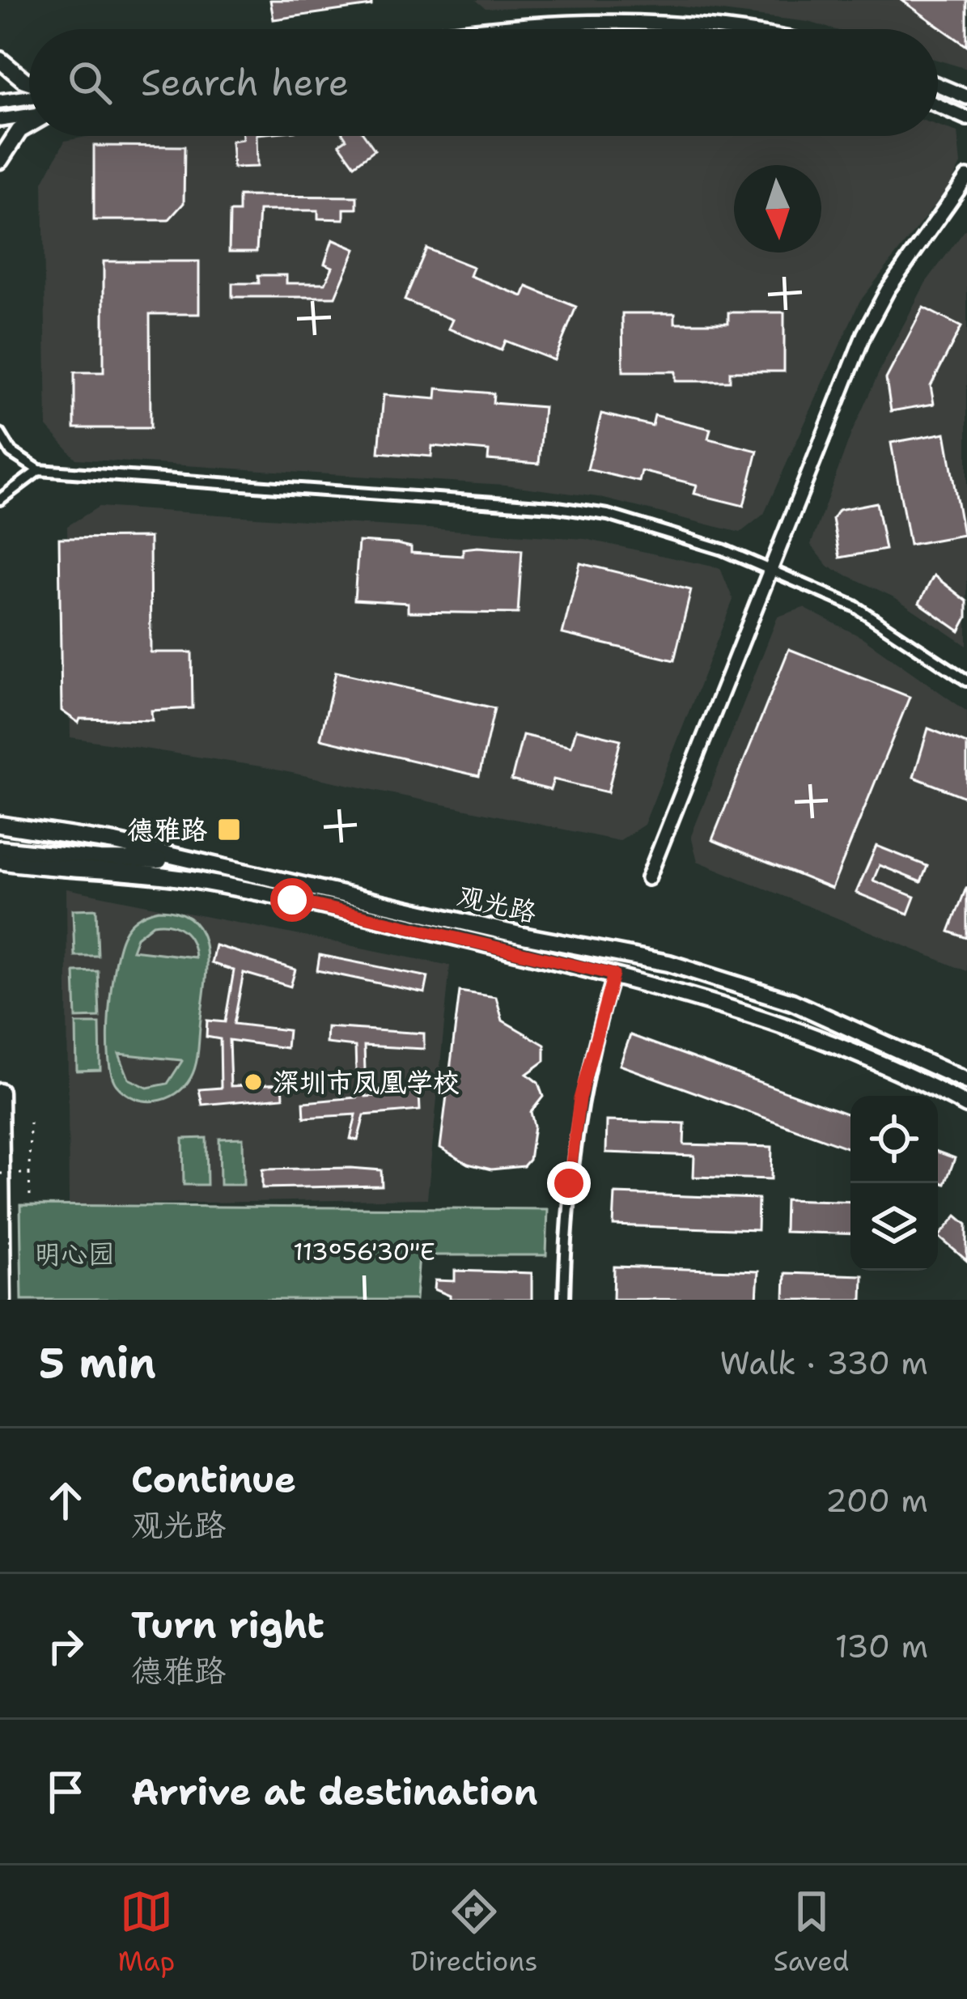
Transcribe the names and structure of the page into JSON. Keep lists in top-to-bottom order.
{
  "streets": {
    "main road": ["观光路"]
  },
  "parks": ["明心园"],
  "places": {
    "transit": ["德雅路"],
    "other": ["深圳市凤凰学校"]
  },
  "north": "bottom",
  "page": {
    "search": "Search here",
    "heading": ["5 min", "Walk · 330 m"],
    "list": [
      ["Continue", "观光路", "200 m"],
      ["Turn right", "德雅路", "130 m"],
      "Arrive at destination"
    ],
    "nav": ["Map", "Directions", "Saved"]
  },
  "coordinates": ["113°56'30\"E"]
}
